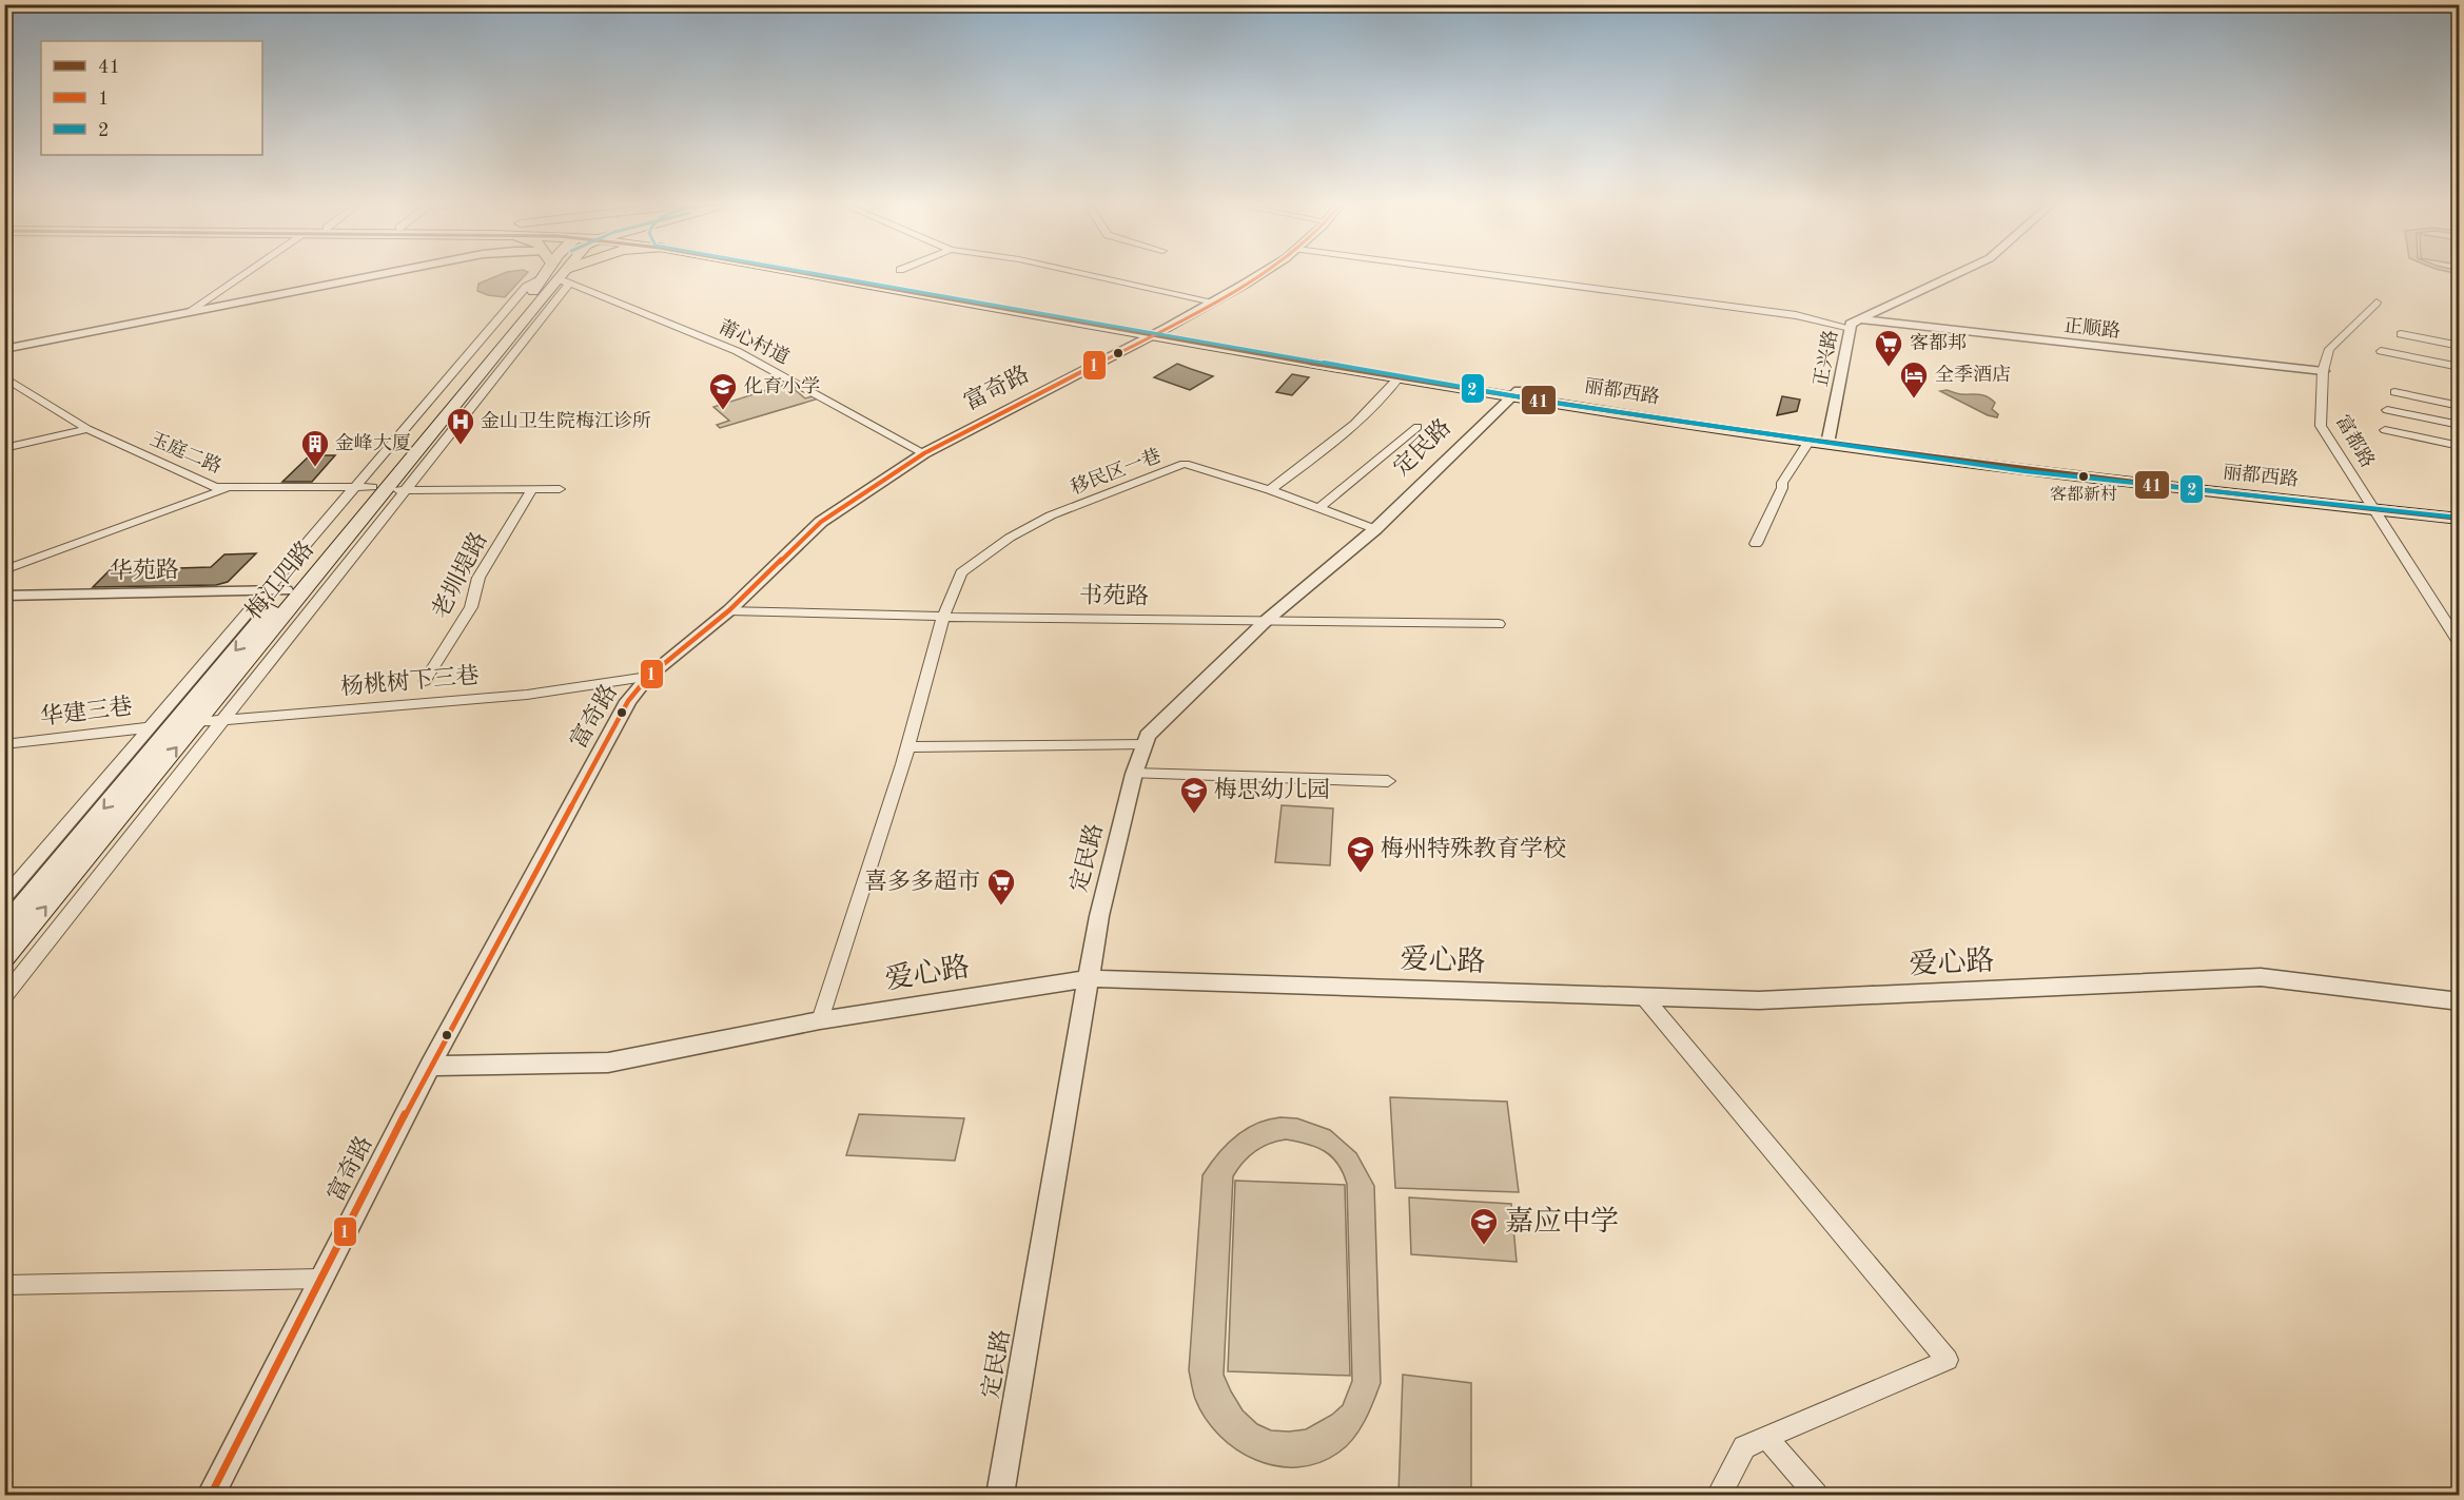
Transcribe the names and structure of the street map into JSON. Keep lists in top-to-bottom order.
{
  "streets": {
    "main road": ["丽都西路", "梅江四路"],
    "street": [
      "正顺路",
      "莆心村道",
      "正兴路",
      "富奇路",
      "富都路",
      "定民路",
      "玉庭二路",
      "移民区一巷",
      "华苑路",
      "老圳堤路",
      "书苑路",
      "杨桃树下三巷",
      "华建三巷",
      "爱心路"
    ]
  },
  "crossings": [
    ["正顺路", "正兴路"],
    ["正顺路", "富都路"],
    ["莆心村道", "富奇路"],
    ["正兴路", "丽都西路"],
    ["富奇路", "丽都西路"],
    ["富奇路", "书苑路"],
    ["富奇路", "杨桃树下三巷"],
    ["富奇路", "爱心路"],
    ["丽都西路", "富都路"],
    ["丽都西路", "定民路"],
    ["定民路", "移民区一巷"],
    ["定民路", "书苑路"],
    ["定民路", "爱心路"],
    ["玉庭二路", "老圳堤路"],
    ["玉庭二路", "梅江四路"],
    ["移民区一巷", "书苑路"],
    ["移民区一巷", "爱心路"],
    ["华苑路", "梅江四路"],
    ["梅江四路", "杨桃树下三巷"],
    ["梅江四路", "华建三巷"],
    ["杨桃树下三巷", "华建三巷"]
  ],
  "places": {
    "supermarket": ["客都邦", "喜多多超市"],
    "hotel": ["全季酒店"],
    "school or university": [
      "化育小学",
      "梅思幼儿园",
      "梅州特殊教育学校",
      "嘉应中学"
    ],
    "hospital": ["金山卫生院梅江诊所"],
    "building": ["金峰大厦"],
    "other": ["客都新村"]
  },
  "lines": ["transit line 41", "transit line 1", "transit line 2"],
  "legend": ["41", "1", "2"]
}
